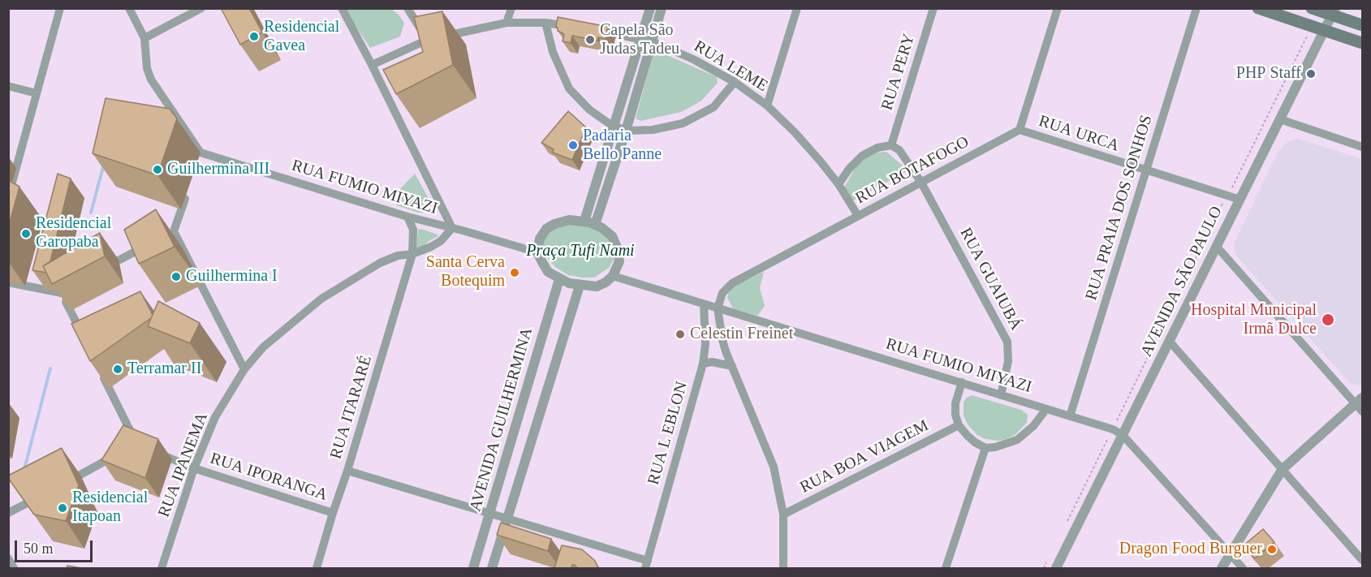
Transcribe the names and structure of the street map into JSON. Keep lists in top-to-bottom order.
{
  "streets": {
    "street": [
      "RUA LEME",
      "RUA PERY",
      "RUA URCA",
      "RUA BOTAFOGO",
      "RUA FUMIO MIYAZI",
      "RUA PRAIA DOS SONHOS",
      "RUA GUAIUBÁ",
      "AVENIDA SÃO PAULO",
      "RUA ITARARÉ",
      "AVENIDA GUILHERMINA",
      "RUA L EBLON",
      "RUA BOA VIAGEM",
      "RUA IPANEMA",
      "RUA IPORANGA"
    ]
  },
  "crossings": [
    ["RUA LEME", "RUA BOTAFOGO"],
    ["RUA PERY", "RUA GUAIUBÁ"],
    ["RUA URCA", "RUA BOTAFOGO"],
    ["RUA URCA", "RUA PRAIA DOS SONHOS"],
    ["RUA URCA", "AVENIDA SÃO PAULO"],
    ["RUA BOTAFOGO", "RUA FUMIO MIYAZI"],
    ["RUA BOTAFOGO", "RUA GUAIUBÁ"],
    ["RUA FUMIO MIYAZI", "RUA PRAIA DOS SONHOS"],
    ["RUA FUMIO MIYAZI", "RUA GUAIUBÁ"],
    ["RUA FUMIO MIYAZI", "AVENIDA SÃO PAULO"],
    ["RUA FUMIO MIYAZI", "RUA ITARARÉ"],
    ["RUA FUMIO MIYAZI", "AVENIDA GUILHERMINA"],
    ["RUA FUMIO MIYAZI", "RUA L EBLON"],
    ["RUA FUMIO MIYAZI", "RUA IPANEMA"],
    ["RUA ITARARÉ", "RUA IPANEMA"],
    ["RUA ITARARÉ", "RUA IPORANGA"],
    ["RUA IPANEMA", "RUA IPORANGA"]
  ],
  "parks": ["Praça Tufi Nami"],
  "places": [
    "Residencial Gavea",
    "Capela São Judas Tadeu",
    "PHP Staff",
    "Padaria Bello Panne",
    "Guilhermina III",
    "Residencial Garopaba",
    "Santa Cerva Botequim",
    "Guilhermina I",
    "Hospital Municipal Irmã Dulce",
    "Celestin Freinet",
    "Terramar II",
    "Residencial Itapoan",
    "Dragon Food Burguer"
  ],
  "scale_bar": "50 m"
}
